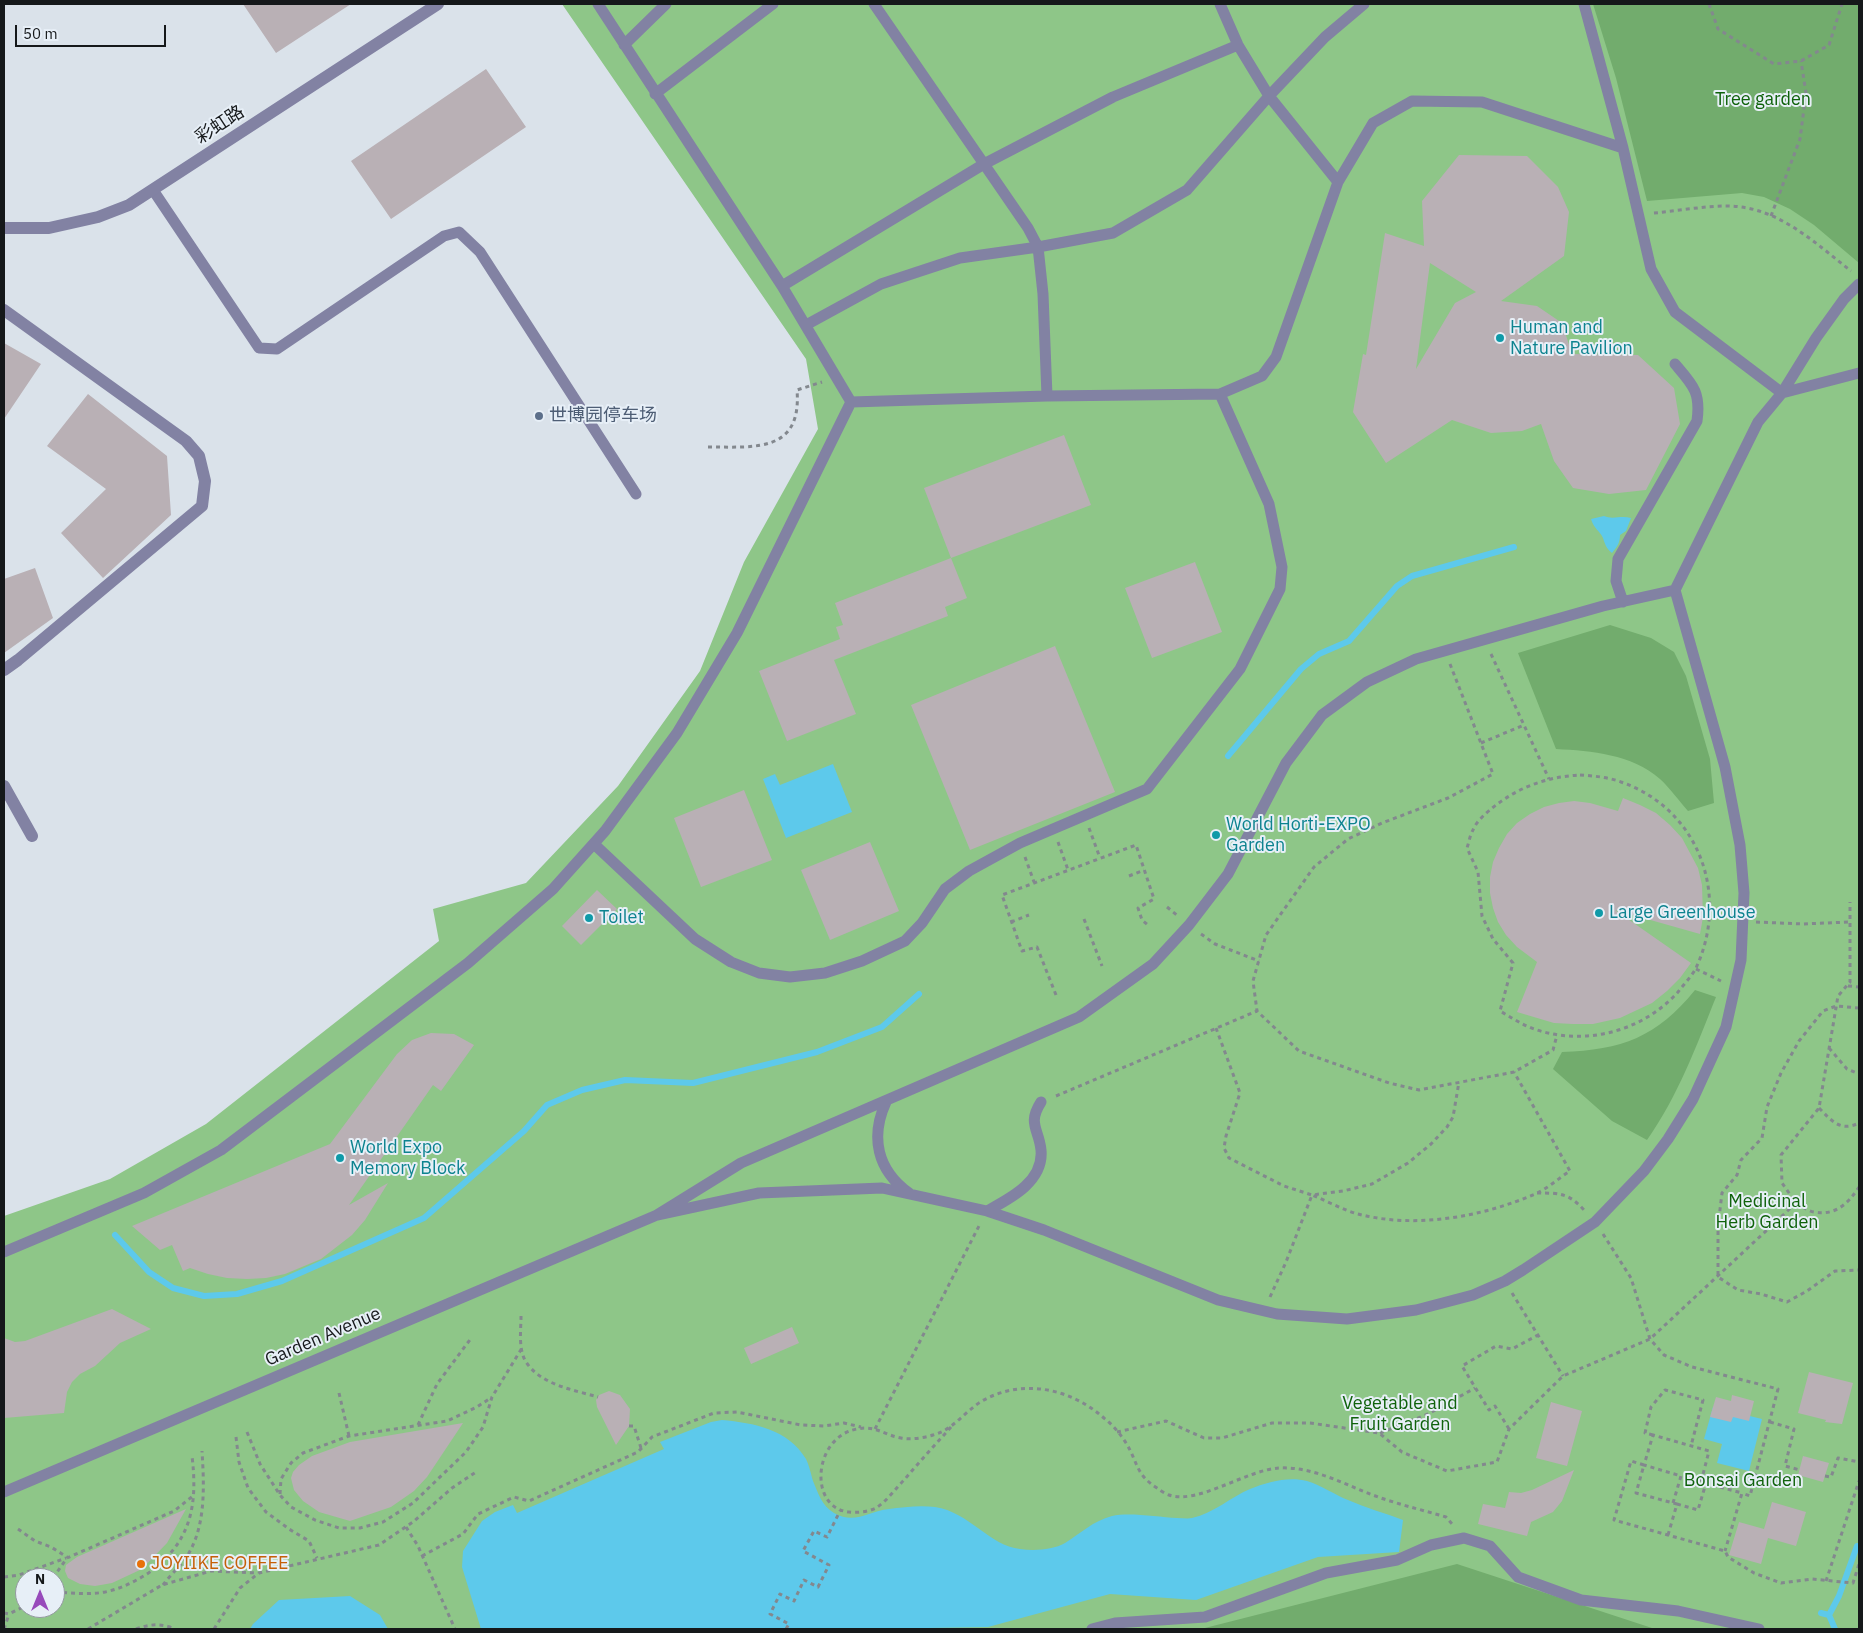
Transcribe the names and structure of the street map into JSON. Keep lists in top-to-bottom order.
{
  "streets": {
    "street": ["彩虹路"],
    "lane": ["Garden Avenue"]
  },
  "parks": [
    "Tree garden",
    "Medicinal Herb Garden",
    "Vegetable and Fruit Garden",
    "Bonsai Garden"
  ],
  "places": [
    "Human and Nature Pavilion",
    "世博园停车场",
    "World Horti-EXPO Garden",
    "Large Greenhouse",
    "Toilet",
    "World Expo Memory Block",
    "JOYIIKE COFFEE"
  ],
  "scale_bar": "50 m",
  "north": "top"
}
